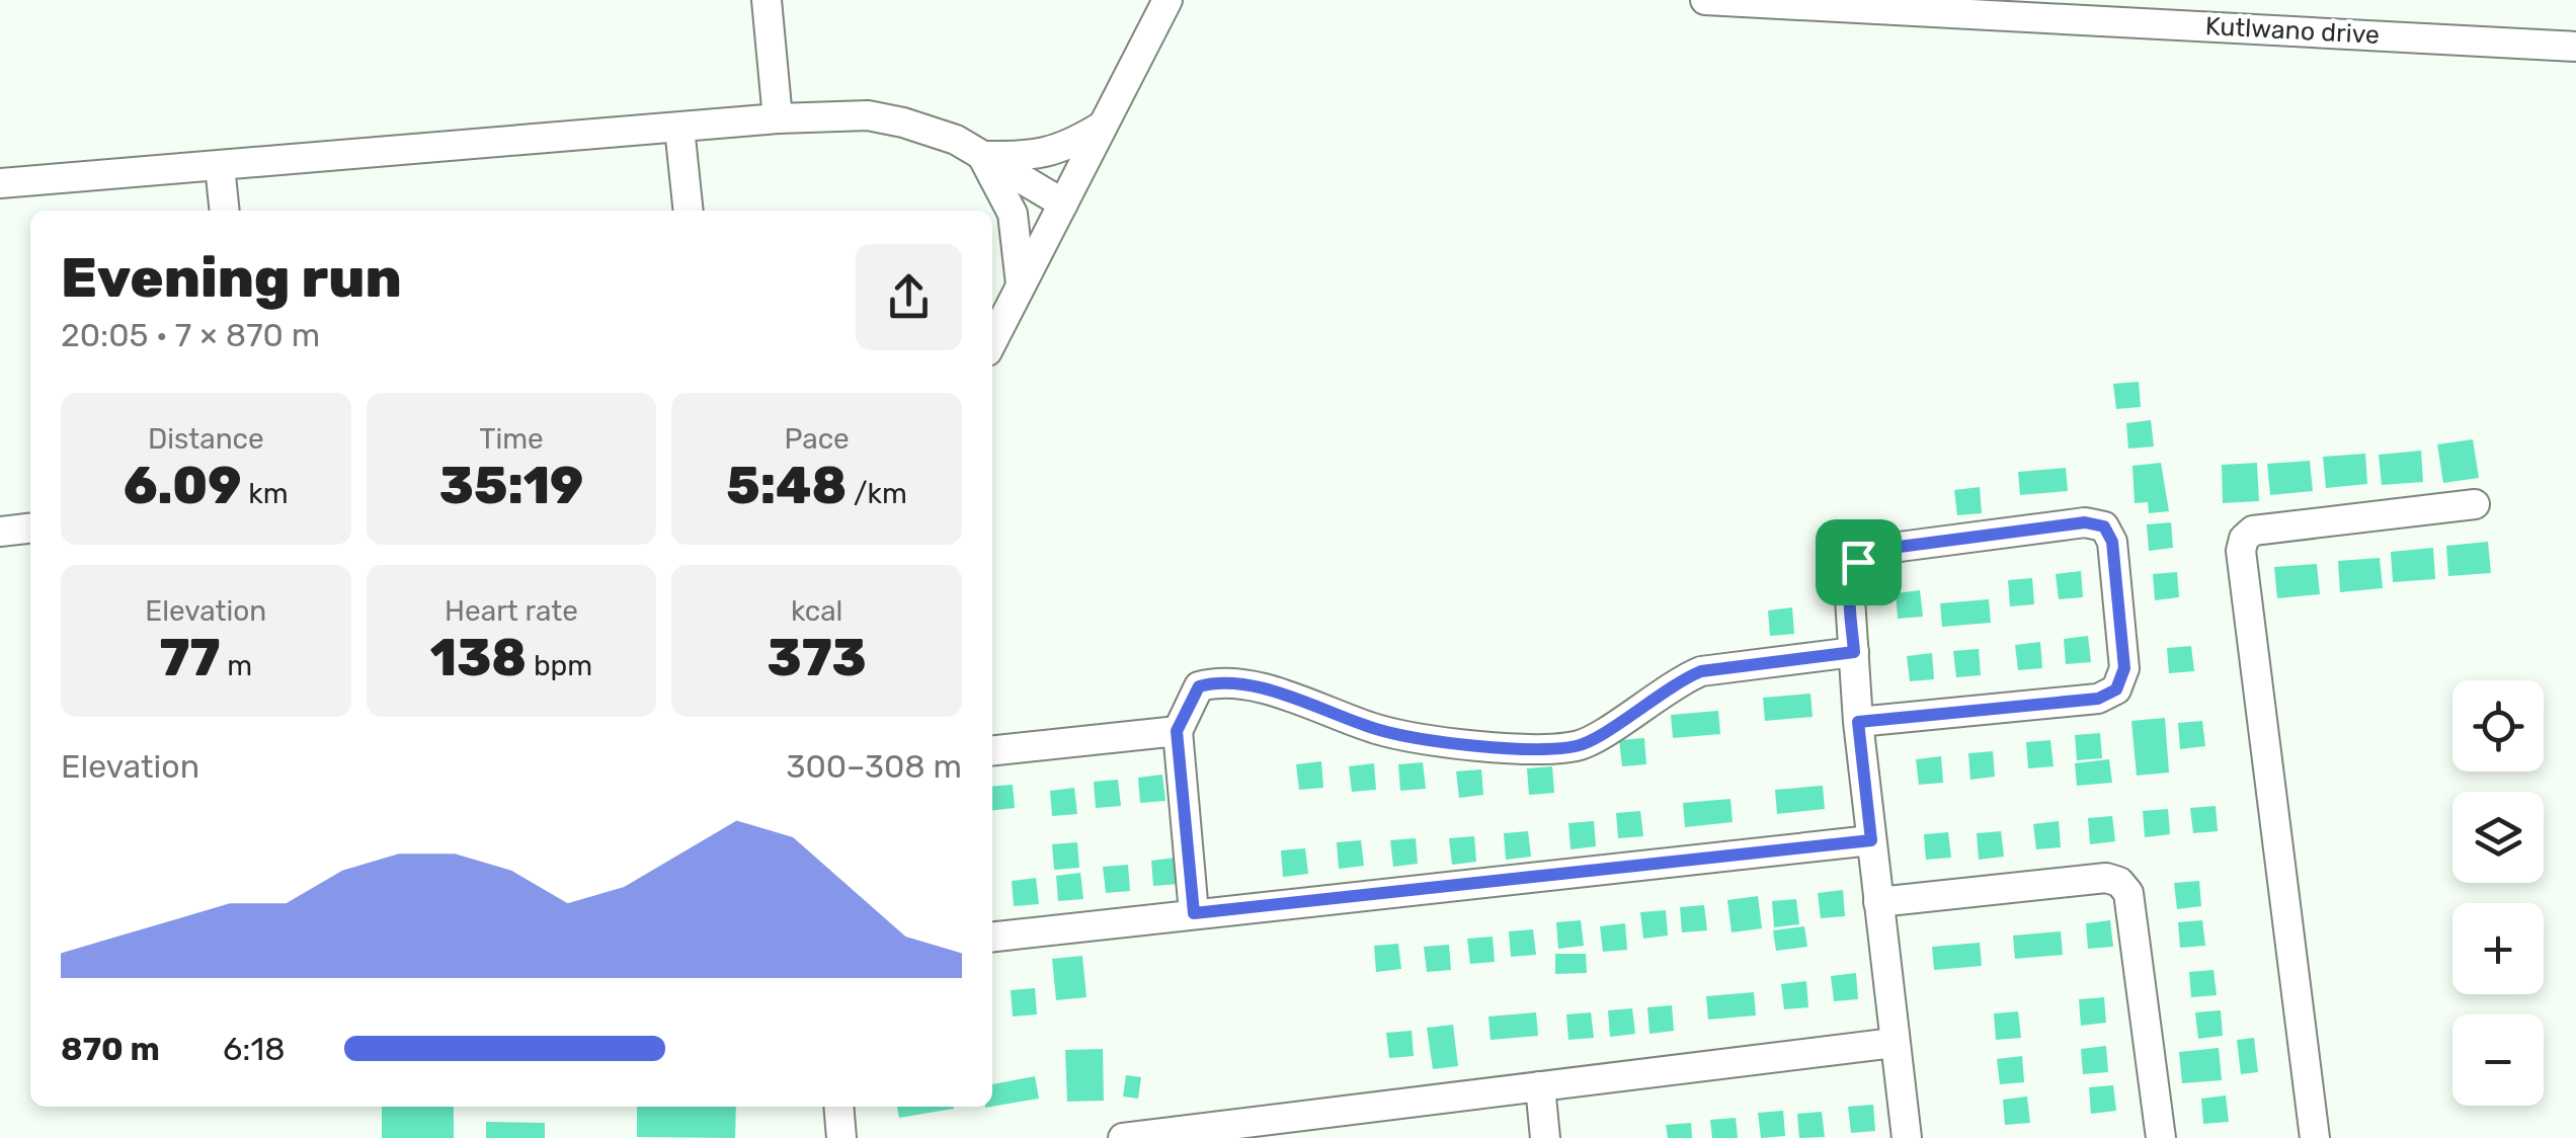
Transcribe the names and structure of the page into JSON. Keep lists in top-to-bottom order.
{
  "streets": {
    "street": ["Kutlwano drive"]
  },
  "page": {
    "heading": ["Evening run", "20:05 · 7 × 870 m"],
    "stats": [
      ["Distance", "6.09 km"],
      ["Time", "35:19"],
      ["Pace", "5:48 /km"],
      ["Elevation", "77 m"],
      ["Heart rate", "138 bpm"],
      ["kcal", "373"]
    ],
    "map_buttons": ["+", "−"],
    "chart": ["Elevation", "300–308 m"],
    "list": [
      {
        "name": "870 m",
        "note": "6:18"
      }
    ]
  }
}
